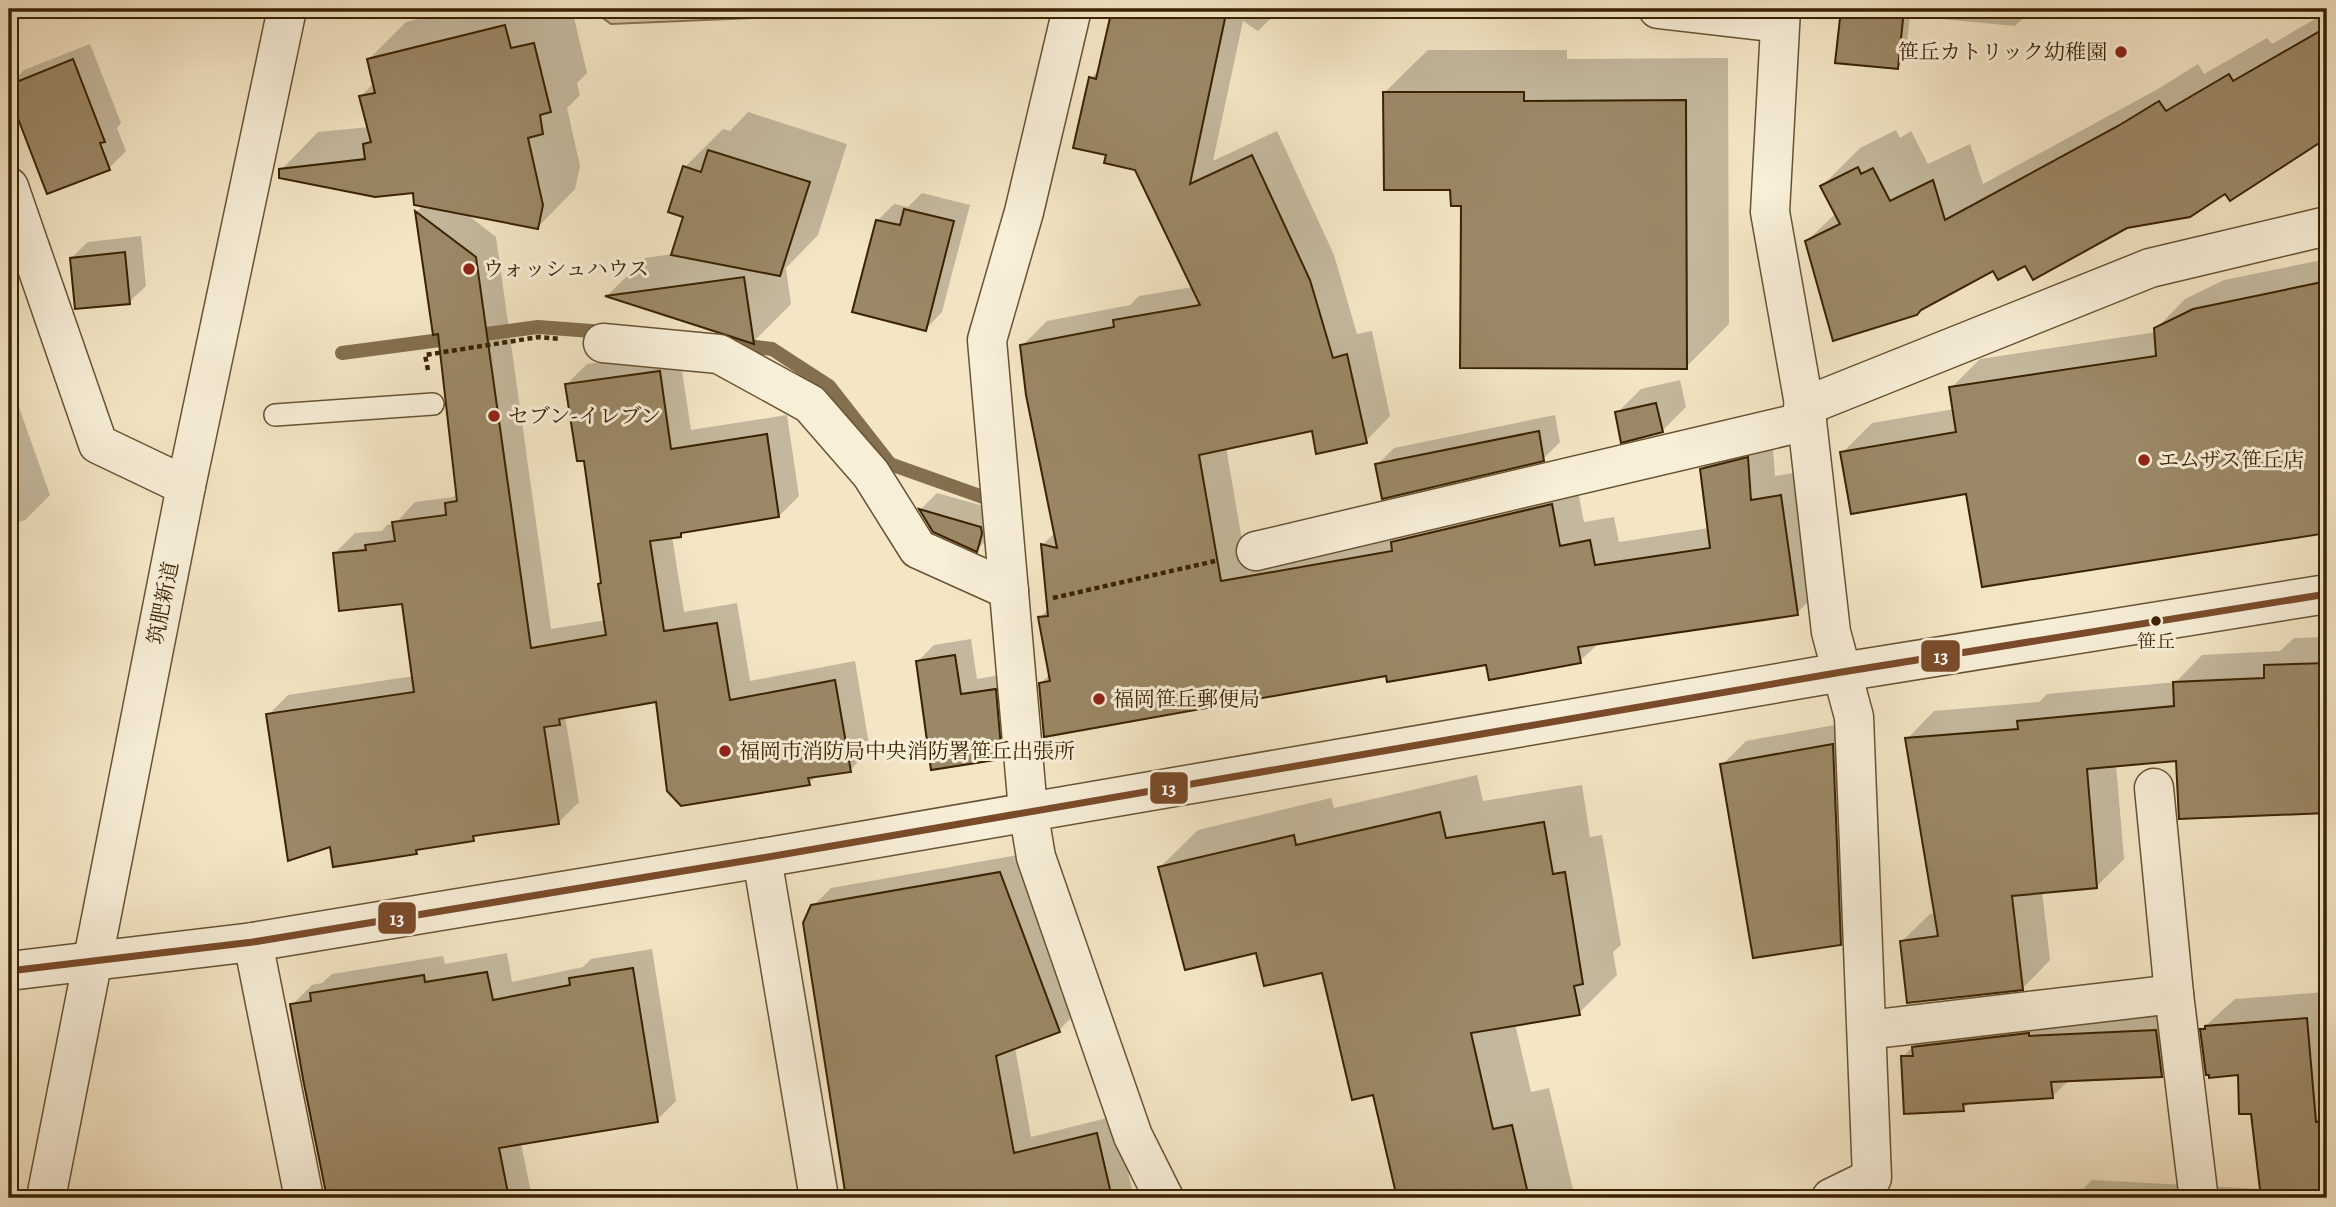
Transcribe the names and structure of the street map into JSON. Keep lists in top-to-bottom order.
{
  "streets": {
    "street": ["筑肥新道"]
  },
  "places": [
    "笹丘カトリック幼稚園",
    "ウォッシュハウス",
    "セブン-イレブン",
    "エムザス笹丘店",
    "笹丘",
    "福岡笹丘郵便局",
    "福岡市消防局中央消防署笹丘出張所"
  ],
  "lines": ["transit line 13"]
}
